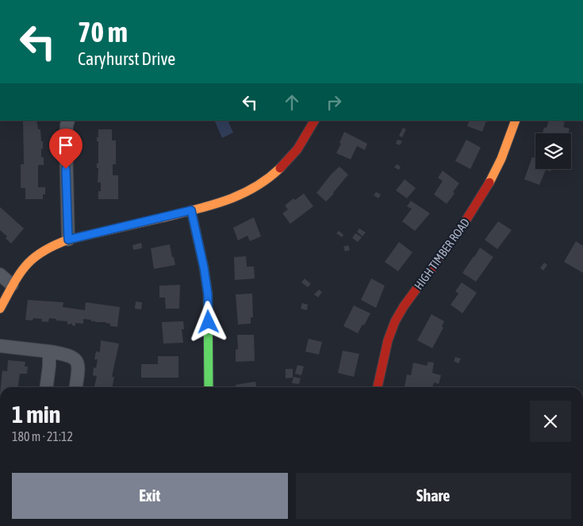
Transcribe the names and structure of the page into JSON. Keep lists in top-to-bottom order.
{
  "streets": {
    "street": ["HIGH TIMBER ROAD"]
  },
  "page": {
    "turn": ["70 m", "Caryhurst Drive"],
    "heading": ["1 min", "180 m · 21:12"],
    "buttons": ["Exit", "Share"]
  }
}
